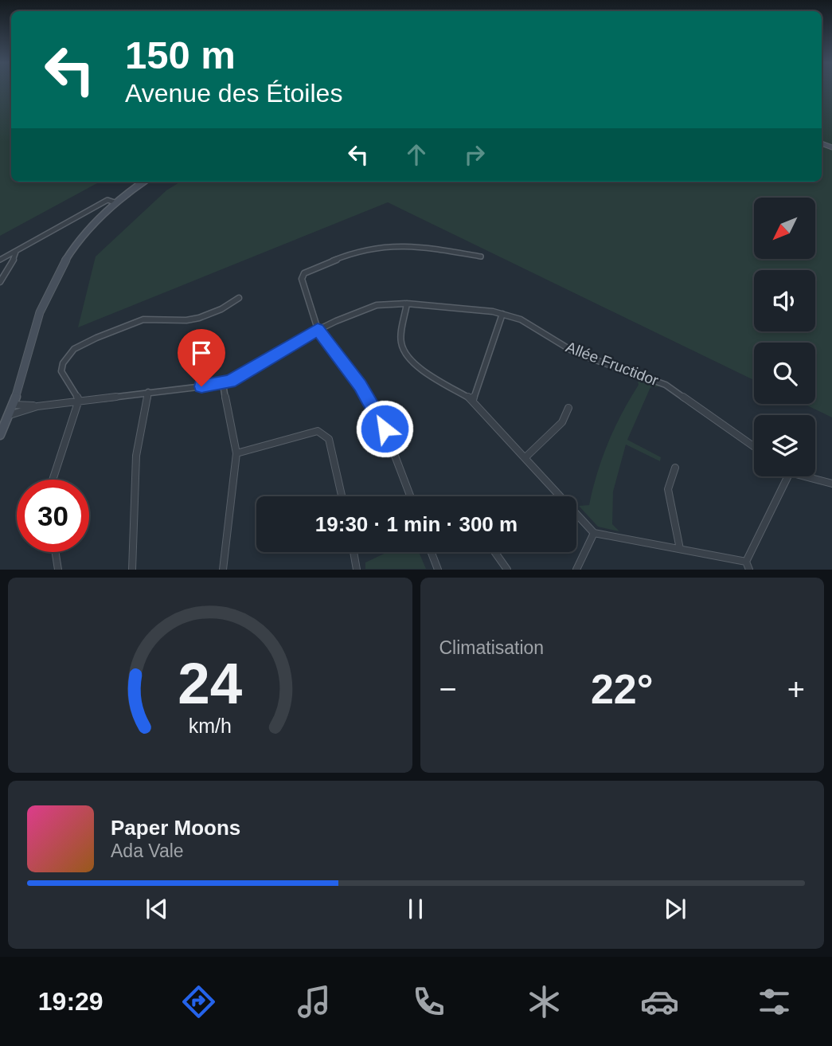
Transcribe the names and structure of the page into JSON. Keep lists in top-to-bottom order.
{
  "streets": {
    "street": ["Allée Fructidor"]
  },
  "north": "bottom left",
  "page": {
    "turn": ["150 m", "Avenue des Étoiles"],
    "limit": "30",
    "trip": "19:30 · 1 min · 300 m",
    "tile": "Climatisation",
    "heat": ["−", "22°", "+"],
    "song": ["Paper Moons", "Ada Vale"],
    "tabs": "19:29",
    "gauge": ["24", "km/h"]
  }
}
